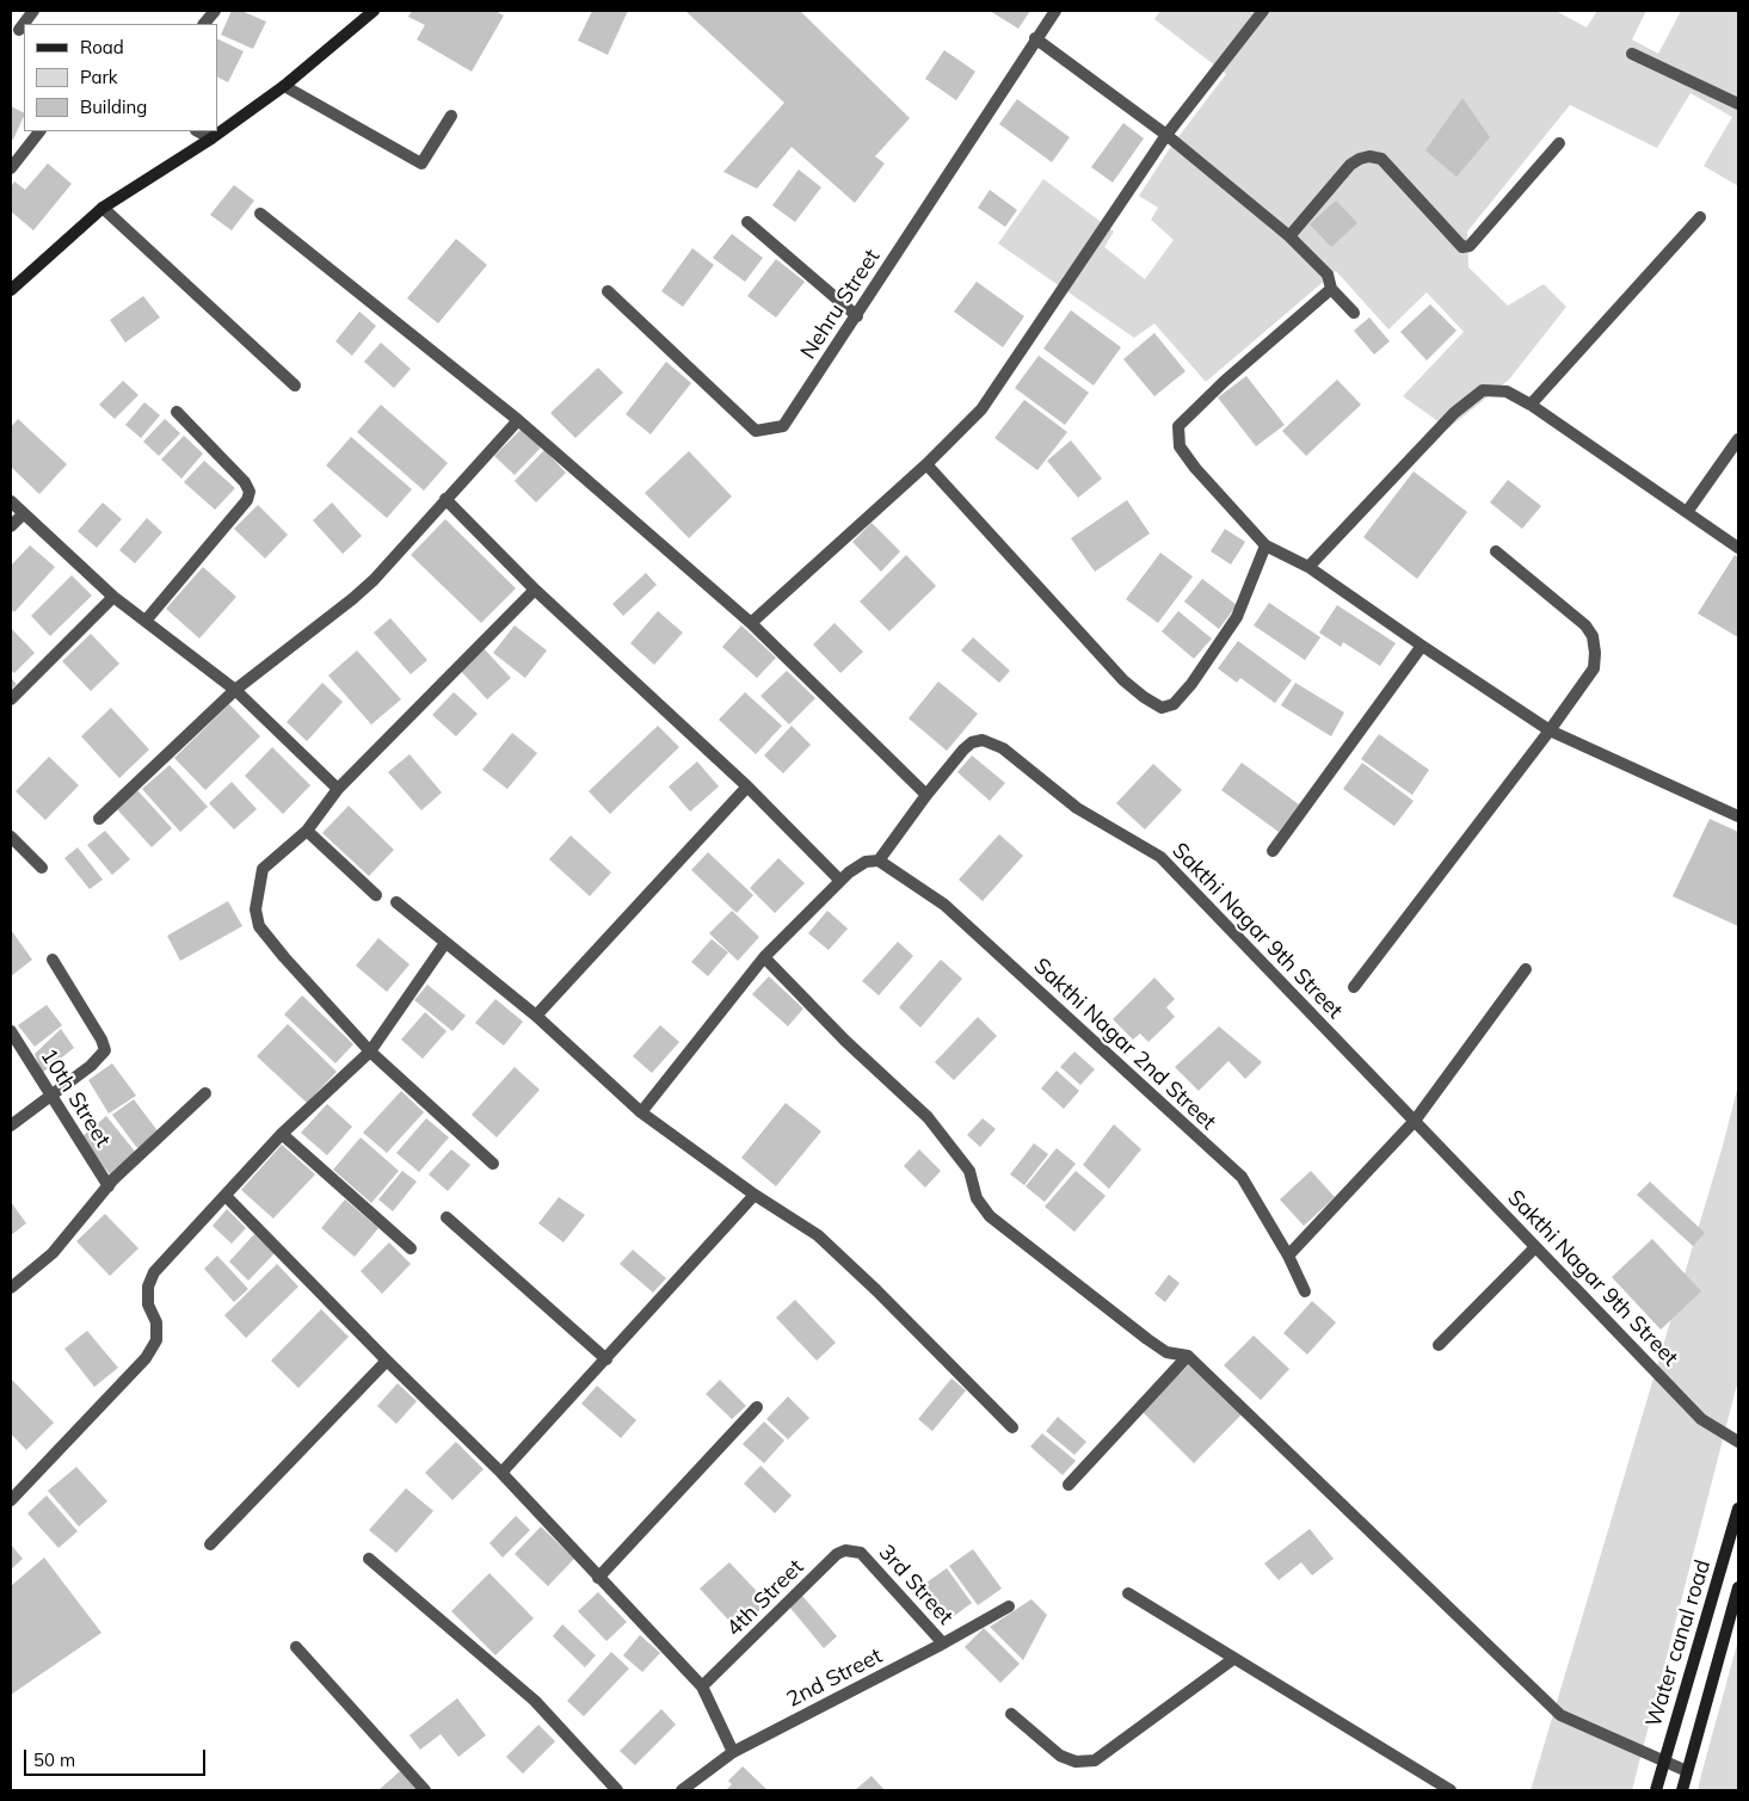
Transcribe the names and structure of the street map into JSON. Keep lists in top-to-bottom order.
{
  "streets": {
    "main road": ["Water canal road"],
    "street": [
      "Nehru Street",
      "Sakthi Nagar 9th Street",
      "Sakthi Nagar 2nd Street",
      "10th Street",
      "3rd Street",
      "4th Street",
      "2nd Street"
    ]
  },
  "crossings": [
    ["Sakthi Nagar 9th Street", "Sakthi Nagar 2nd Street"],
    ["3rd Street", "4th Street"],
    ["3rd Street", "2nd Street"]
  ],
  "legend": ["Road", "Park", "Building"],
  "scale_bar": "50 m"
}
